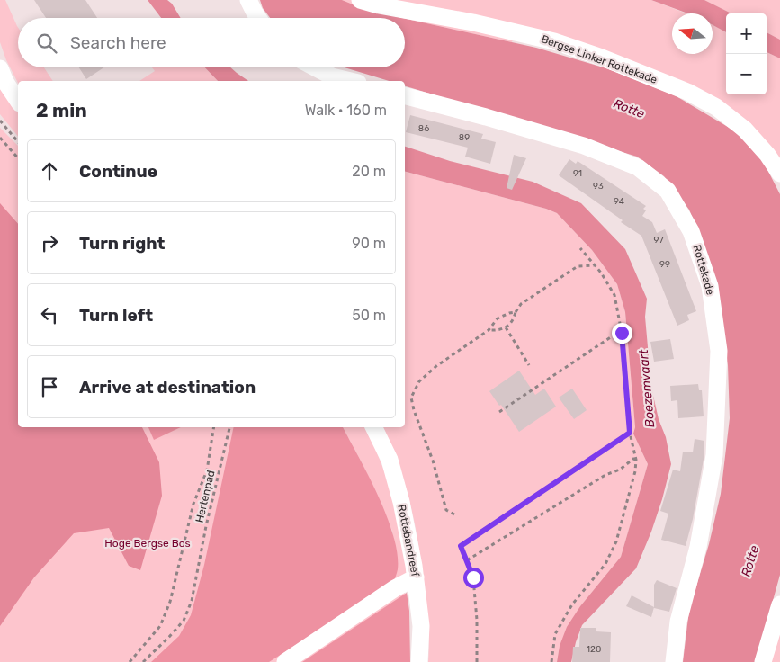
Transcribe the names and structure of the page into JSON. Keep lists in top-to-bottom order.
{
  "streets": {
    "street": ["Bergse Linker Rottekade", "Rottekade", "Rottebandreef"],
    "path": ["Hertenpad"]
  },
  "water": ["Rotte", "Boezemvaart"],
  "parks": ["Hoge Bergse Bos"],
  "house_numbers": [
    "86",
    "89",
    "91",
    "93",
    "94",
    "97",
    "99",
    "120"
  ],
  "north": "left",
  "page": {
    "map_buttons": ["+", "−"],
    "search": "Search here",
    "heading": ["2 min", "Walk · 160 m"],
    "list": [
      ["Continue", "20 m"],
      ["Turn right", "90 m"],
      ["Turn left", "50 m"],
      "Arrive at destination"
    ]
  }
}
